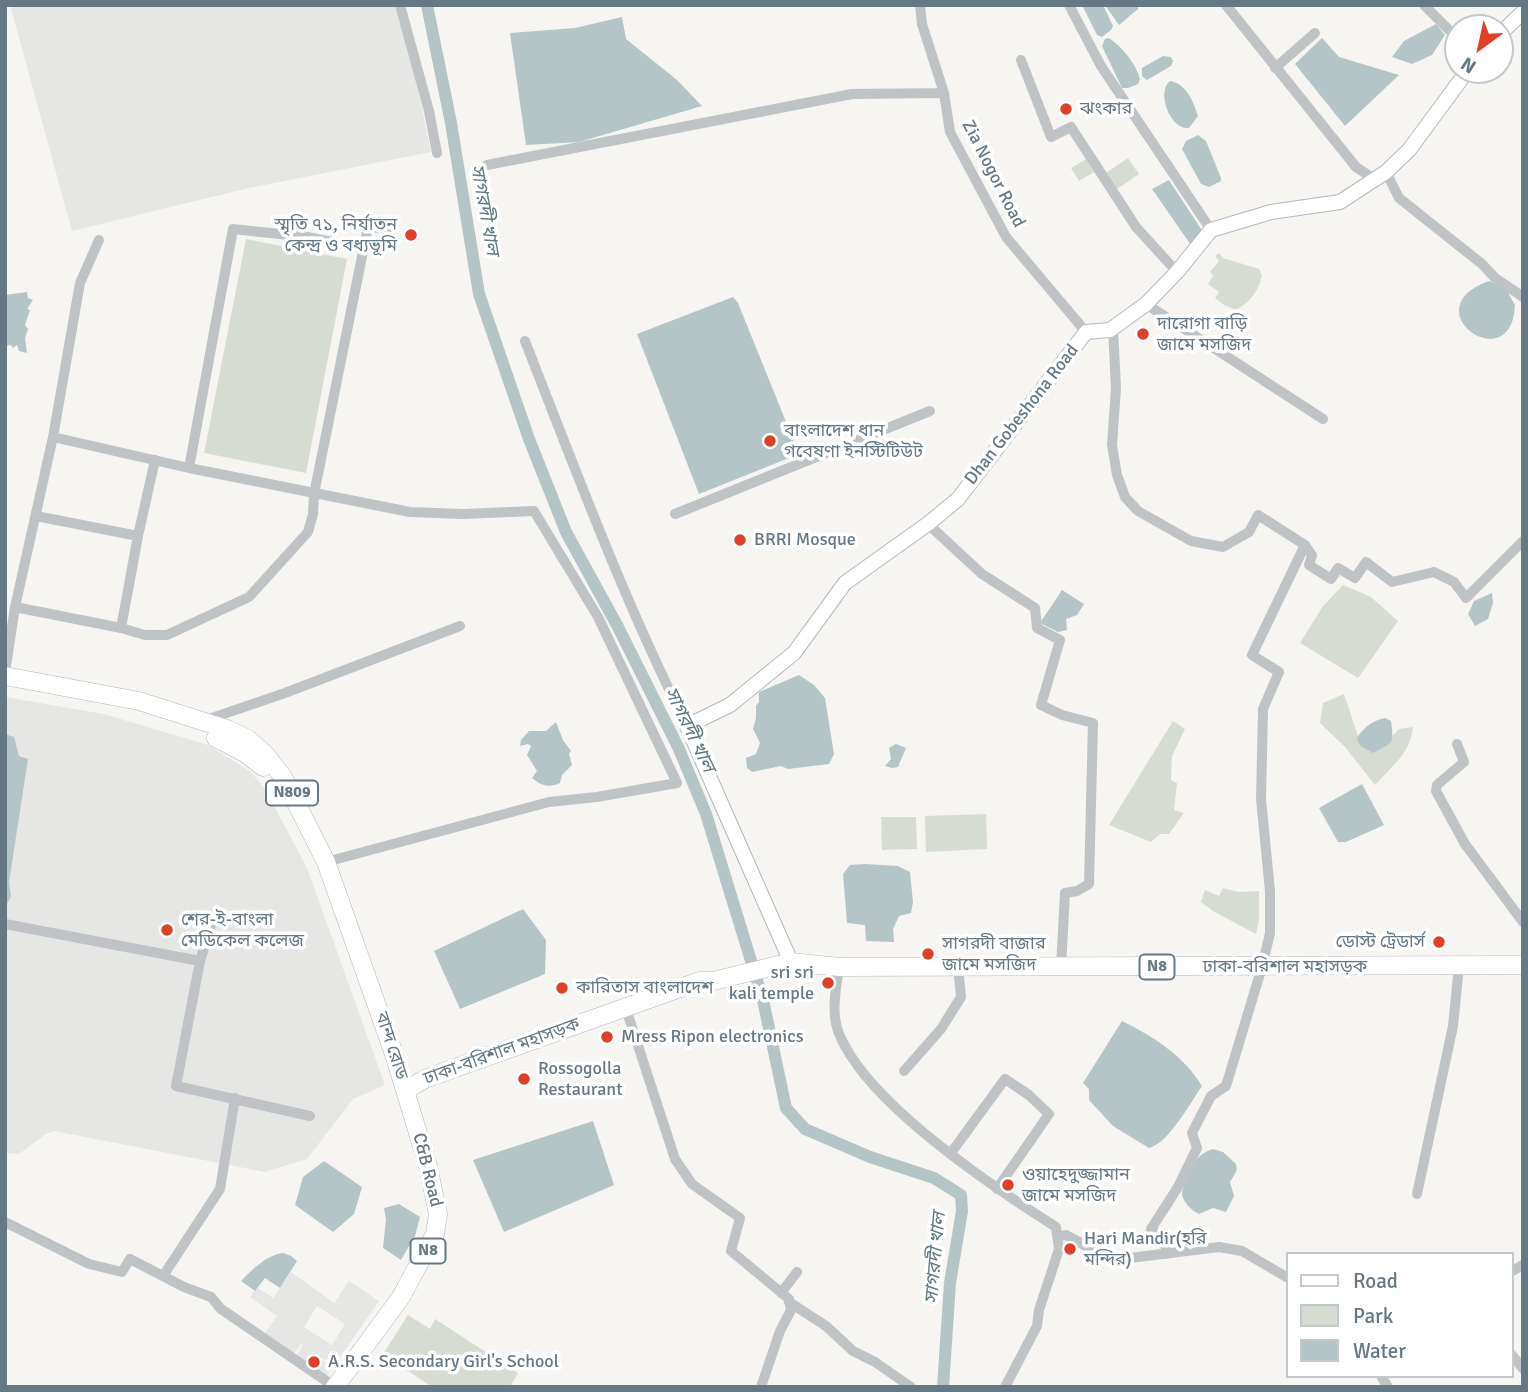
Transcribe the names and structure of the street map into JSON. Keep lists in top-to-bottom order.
{
  "streets": {
    "highway": [
      "N809",
      "N8",
      "ঢাকা-বরিশাল মহাসড়ক",
      "বান্দ রোড",
      "C&B Road"
    ],
    "street": ["Zia Nogor Road", "Dhan Gobeshona Road"]
  },
  "crossings": [
    ["Zia Nogor Road", "Dhan Gobeshona Road"],
    ["ঢাকা-বরিশাল মহাসড়ক", "বান্দ রোড"],
    ["ঢাকা-বরিশাল মহাসড়ক", "C&B Road"],
    ["বান্দ রোড", "C&B Road"]
  ],
  "water": ["সাগরদী খাল"],
  "places": [
    "ঝংকার",
    "স্মৃতি ৭১, নির্যাতন কেন্দ্র ও বধ্যভূমি",
    "দারোগা বাড়ি জামে মসজিদ",
    "বাংলাদেশ ধান গবেষণা ইনস্টিটিউট",
    "BRRI Mosque",
    "শের-ই-বাংলা মেডিকেল কলেজ",
    "ডোস্ট ট্রেডার্স",
    "সাগরদী বাজার জামে মসজিদ",
    "sri sri kali temple",
    "কারিতাস বাংলাদেশ",
    "Mress Ripon electronics",
    "Rossogolla Restaurant",
    "ওয়াহেদুজ্জামান জামে মসজিদ",
    "Hari Mandir(হরি মন্দির)",
    "A.R.S. Secondary Girl's School"
  ],
  "legend": ["Road", "Park", "Water"],
  "north": "bottom left"
}
